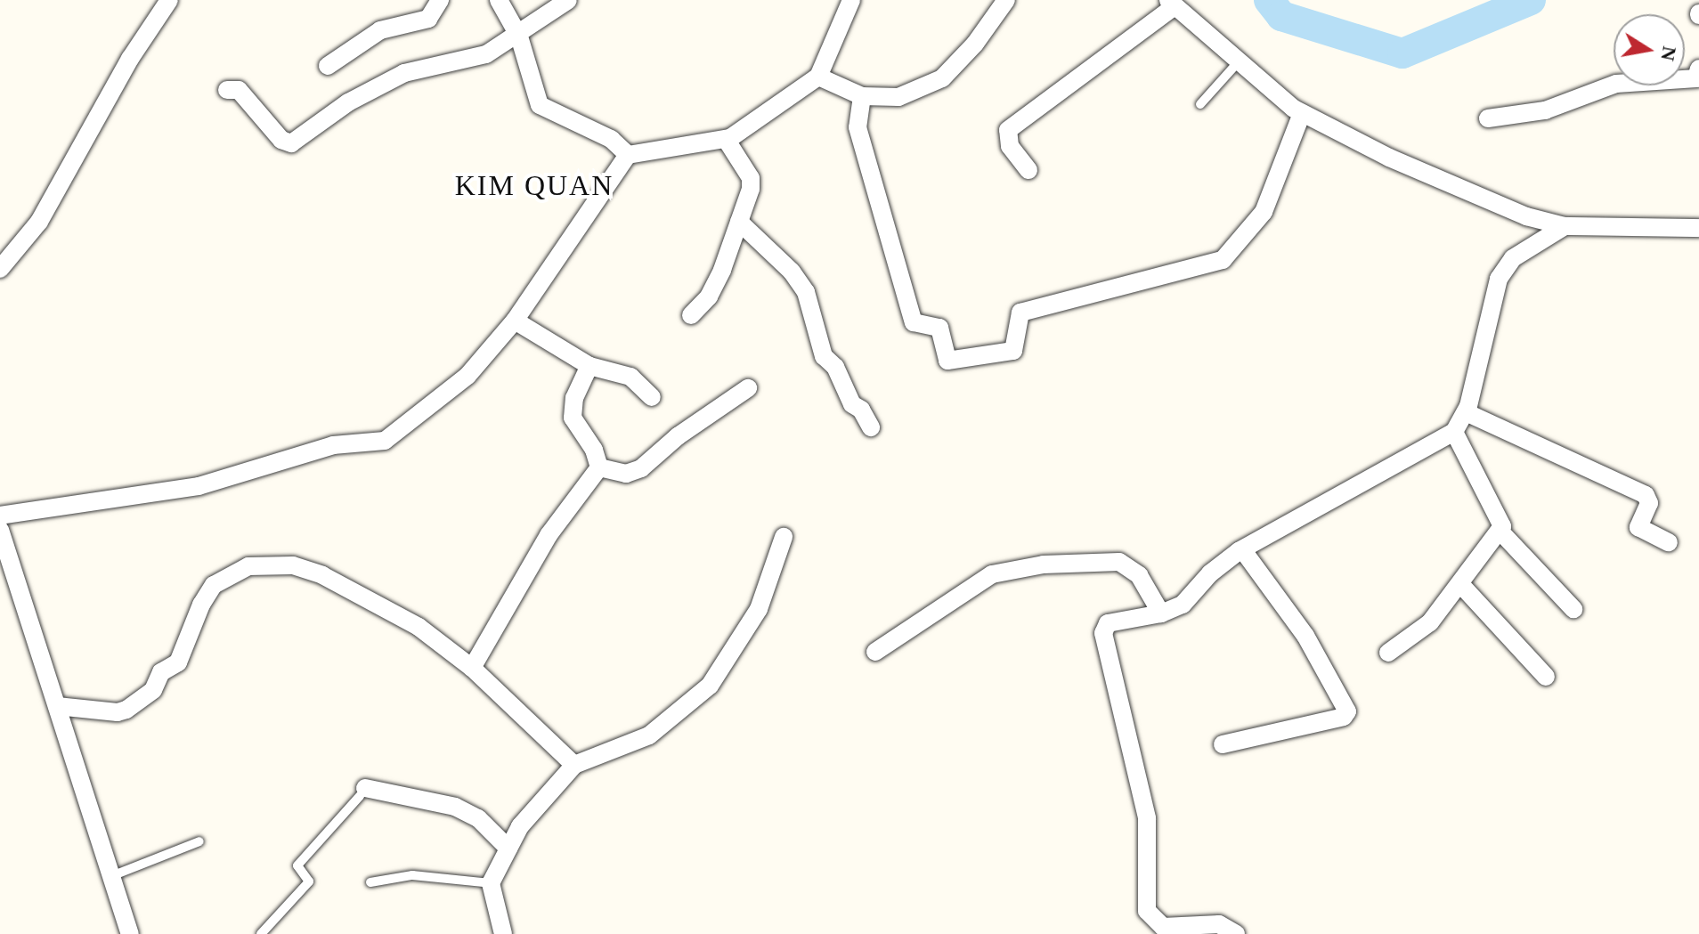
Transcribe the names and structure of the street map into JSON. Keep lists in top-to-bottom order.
{
  "districts": ["KIM QUAN"],
  "north": "right"
}
